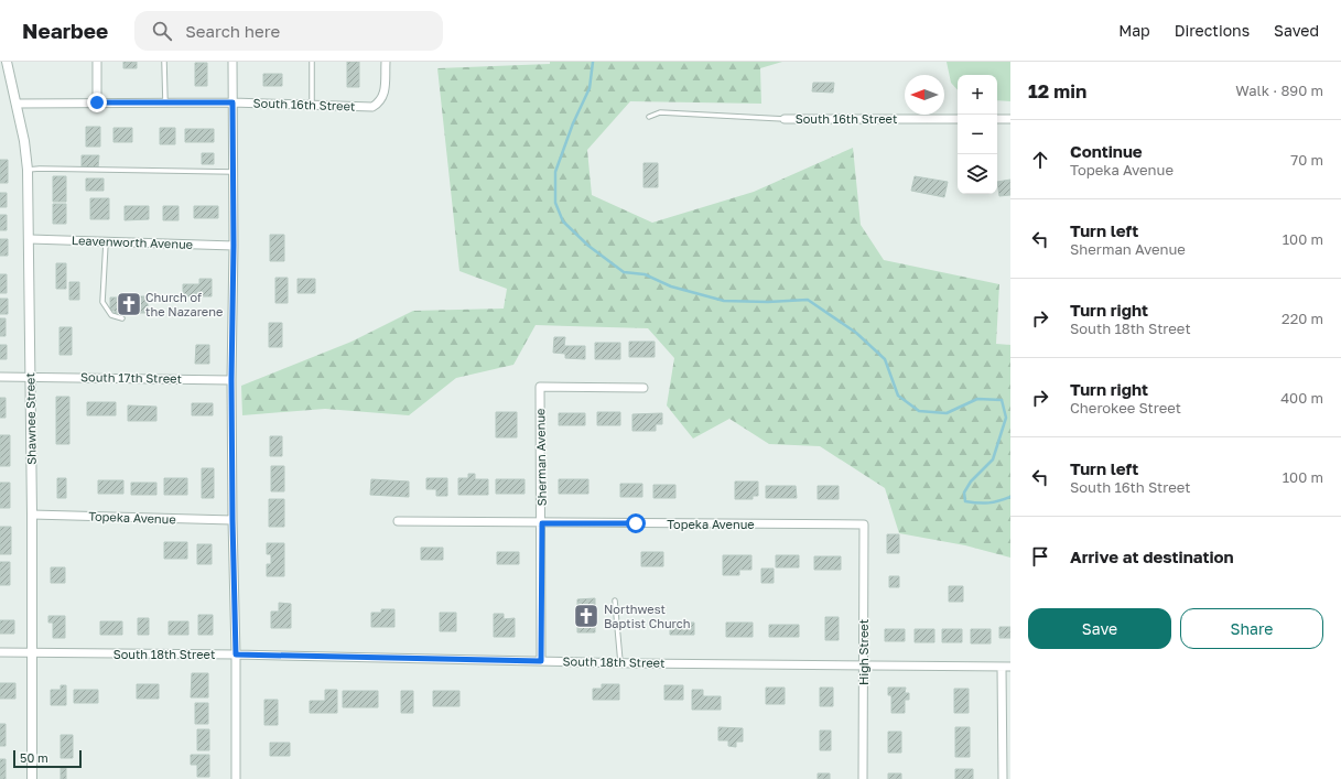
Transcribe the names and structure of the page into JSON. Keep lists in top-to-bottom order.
{
  "streets": {
    "street": [
      "South 16th Street",
      "Leavenworth Avenue",
      "South 17th Street",
      "Shawnee Street",
      "Sherman Avenue",
      "Topeka Avenue",
      "High Street",
      "South 18th Street"
    ]
  },
  "crossings": [
    ["South 16th Street", "Shawnee Street"],
    ["Leavenworth Avenue", "Shawnee Street"],
    ["South 17th Street", "Shawnee Street"],
    ["Shawnee Street", "Topeka Avenue"],
    ["Shawnee Street", "South 18th Street"],
    ["Sherman Avenue", "Topeka Avenue"],
    ["Sherman Avenue", "South 18th Street"],
    ["Topeka Avenue", "High Street"],
    ["High Street", "South 18th Street"]
  ],
  "places": {
    "church": ["Church of the Nazarene", "Northwest Baptist Church"]
  },
  "scale_bar": "50 m",
  "north": "left",
  "page": {
    "header": "Nearbee",
    "search": "Search here",
    "nav": ["Map", "Directions", "Saved"],
    "heading": ["12 min", "Walk · 890 m"],
    "map_buttons": ["+", "−"],
    "list": [
      ["Continue", "Topeka Avenue", "70 m"],
      ["Turn left", "Sherman Avenue", "100 m"],
      ["Turn right", "South 18th Street", "220 m"],
      ["Turn right", "Cherokee Street", "400 m"],
      ["Turn left", "South 16th Street", "100 m"],
      "Arrive at destination"
    ],
    "buttons": ["Save", "Share"],
    "scale": "50 m"
  }
}
